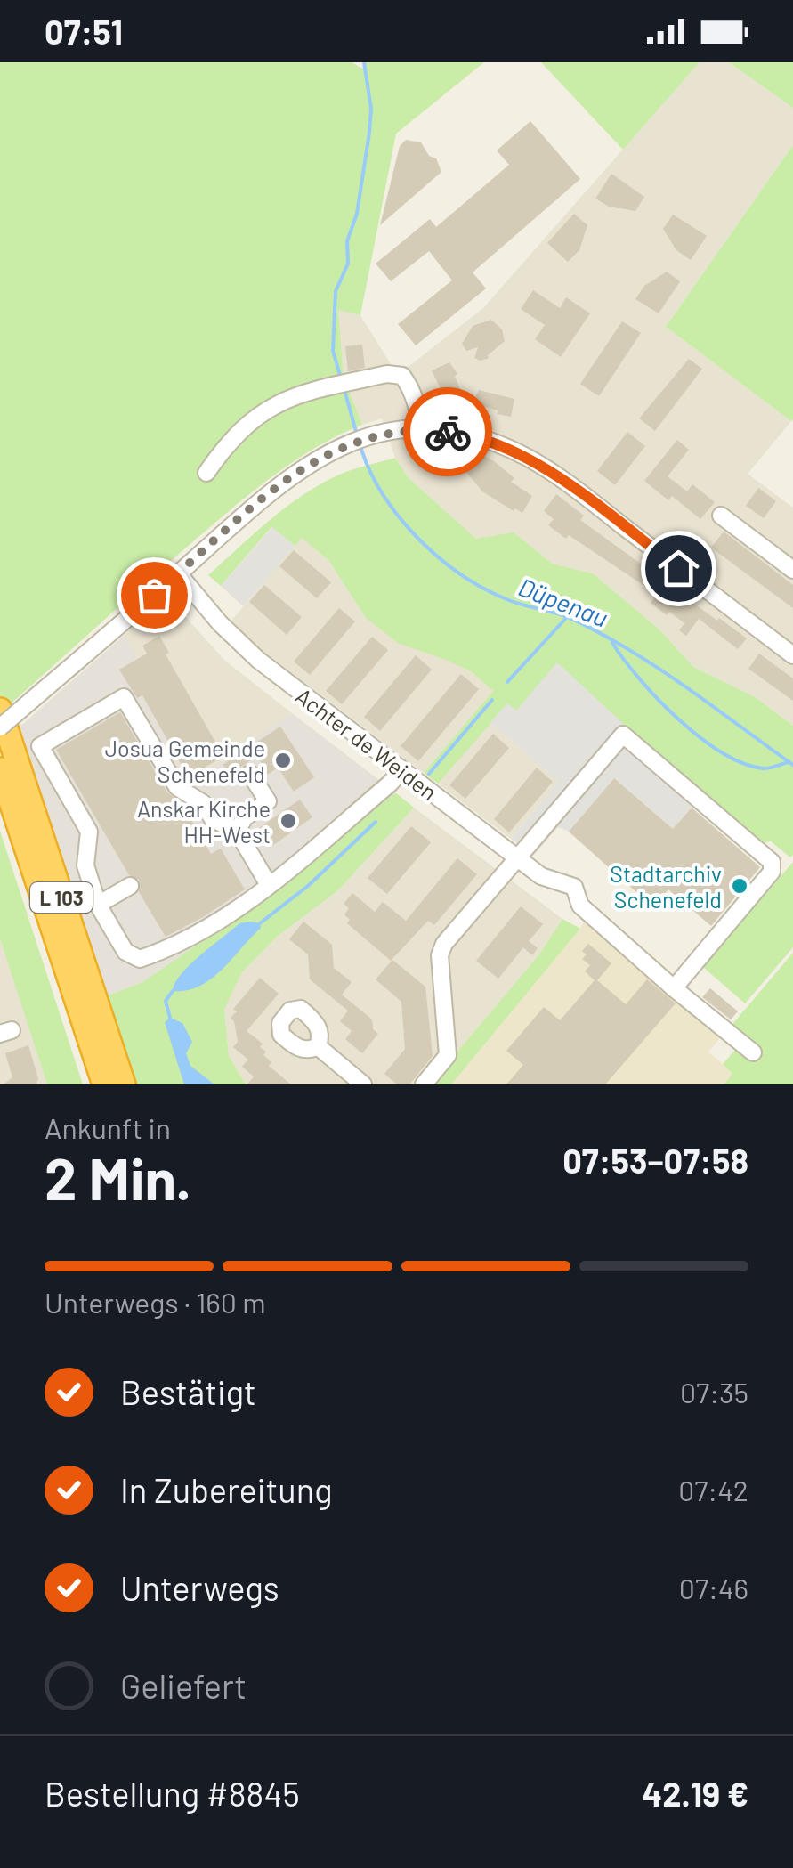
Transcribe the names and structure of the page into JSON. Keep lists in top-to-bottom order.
{
  "streets": {
    "highway": ["L 103"],
    "street": ["Achter de Weiden"]
  },
  "water": ["Düpenau"],
  "places": ["Josua Gemeinde Schenefeld", "Anskar Kirche HH-West", "Stadtarchiv Schenefeld"],
  "page": {
    "status": "07:51",
    "heading": ["2 Min.", "Ankunft in", "07:53–07:58"],
    "panel": ["Bestellung #8845", "42.19 €"],
    "bar": "Unterwegs · 160 m",
    "list": [
      ["Bestätigt", "07:35"],
      ["In Zubereitung", "07:42"],
      ["Unterwegs", "07:46"],
      "Geliefert"
    ]
  }
}
